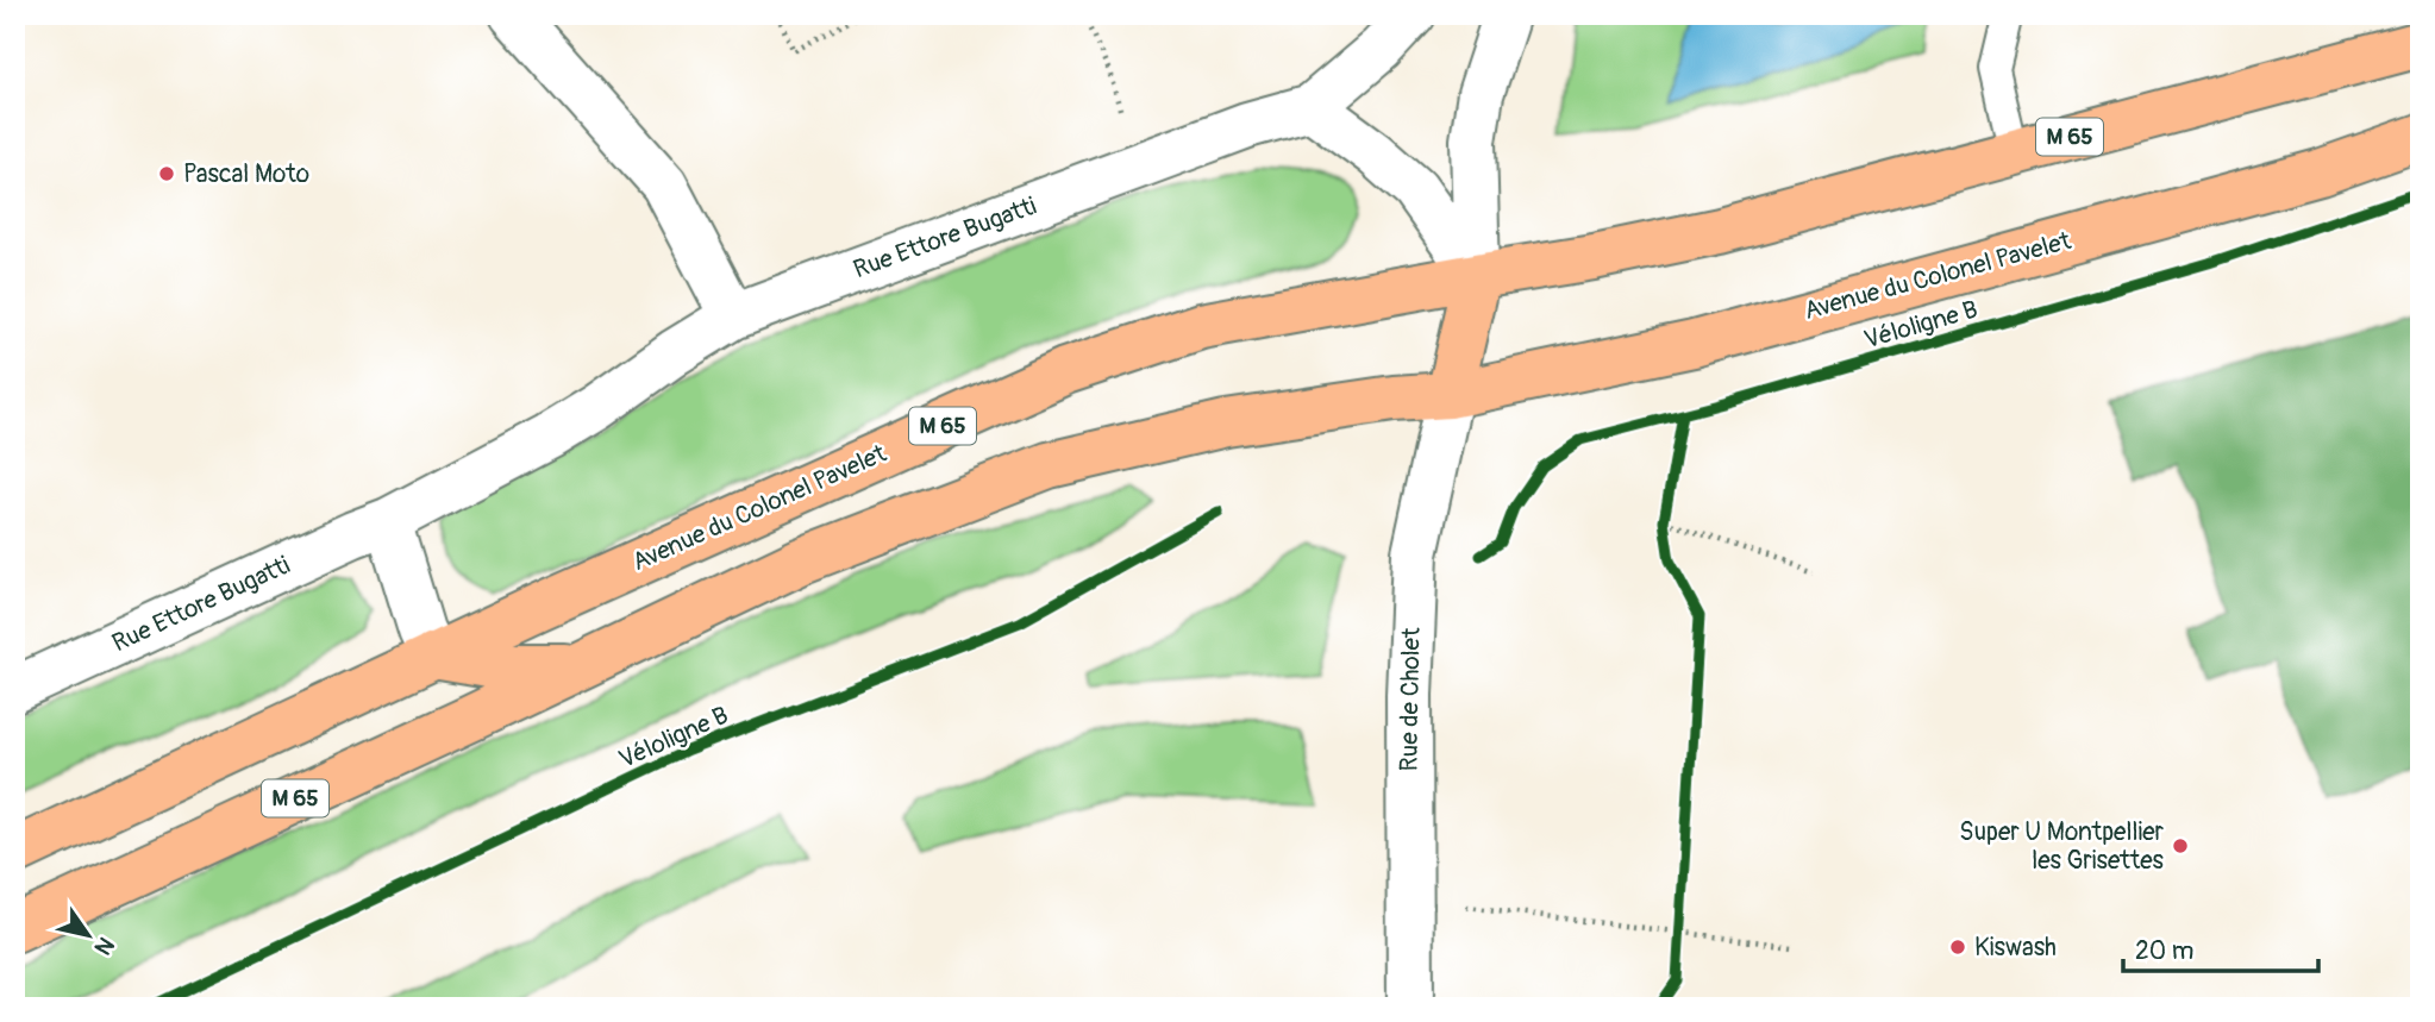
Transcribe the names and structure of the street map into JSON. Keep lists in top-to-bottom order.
{
  "streets": {
    "main road": ["M 65", "Avenue du Colonel Pavelet"],
    "street": ["Rue Ettore Bugatti", "Rue de Cholet"],
    "cycle path": ["Véloligne B"]
  },
  "crossings": [
    ["Avenue du Colonel Pavelet", "Rue de Cholet"]
  ],
  "places": ["Pascal Moto", "Super U Montpellier les Grisettes", "Kiswash"],
  "scale_bar": "20 m",
  "north": "bottom right"
}
